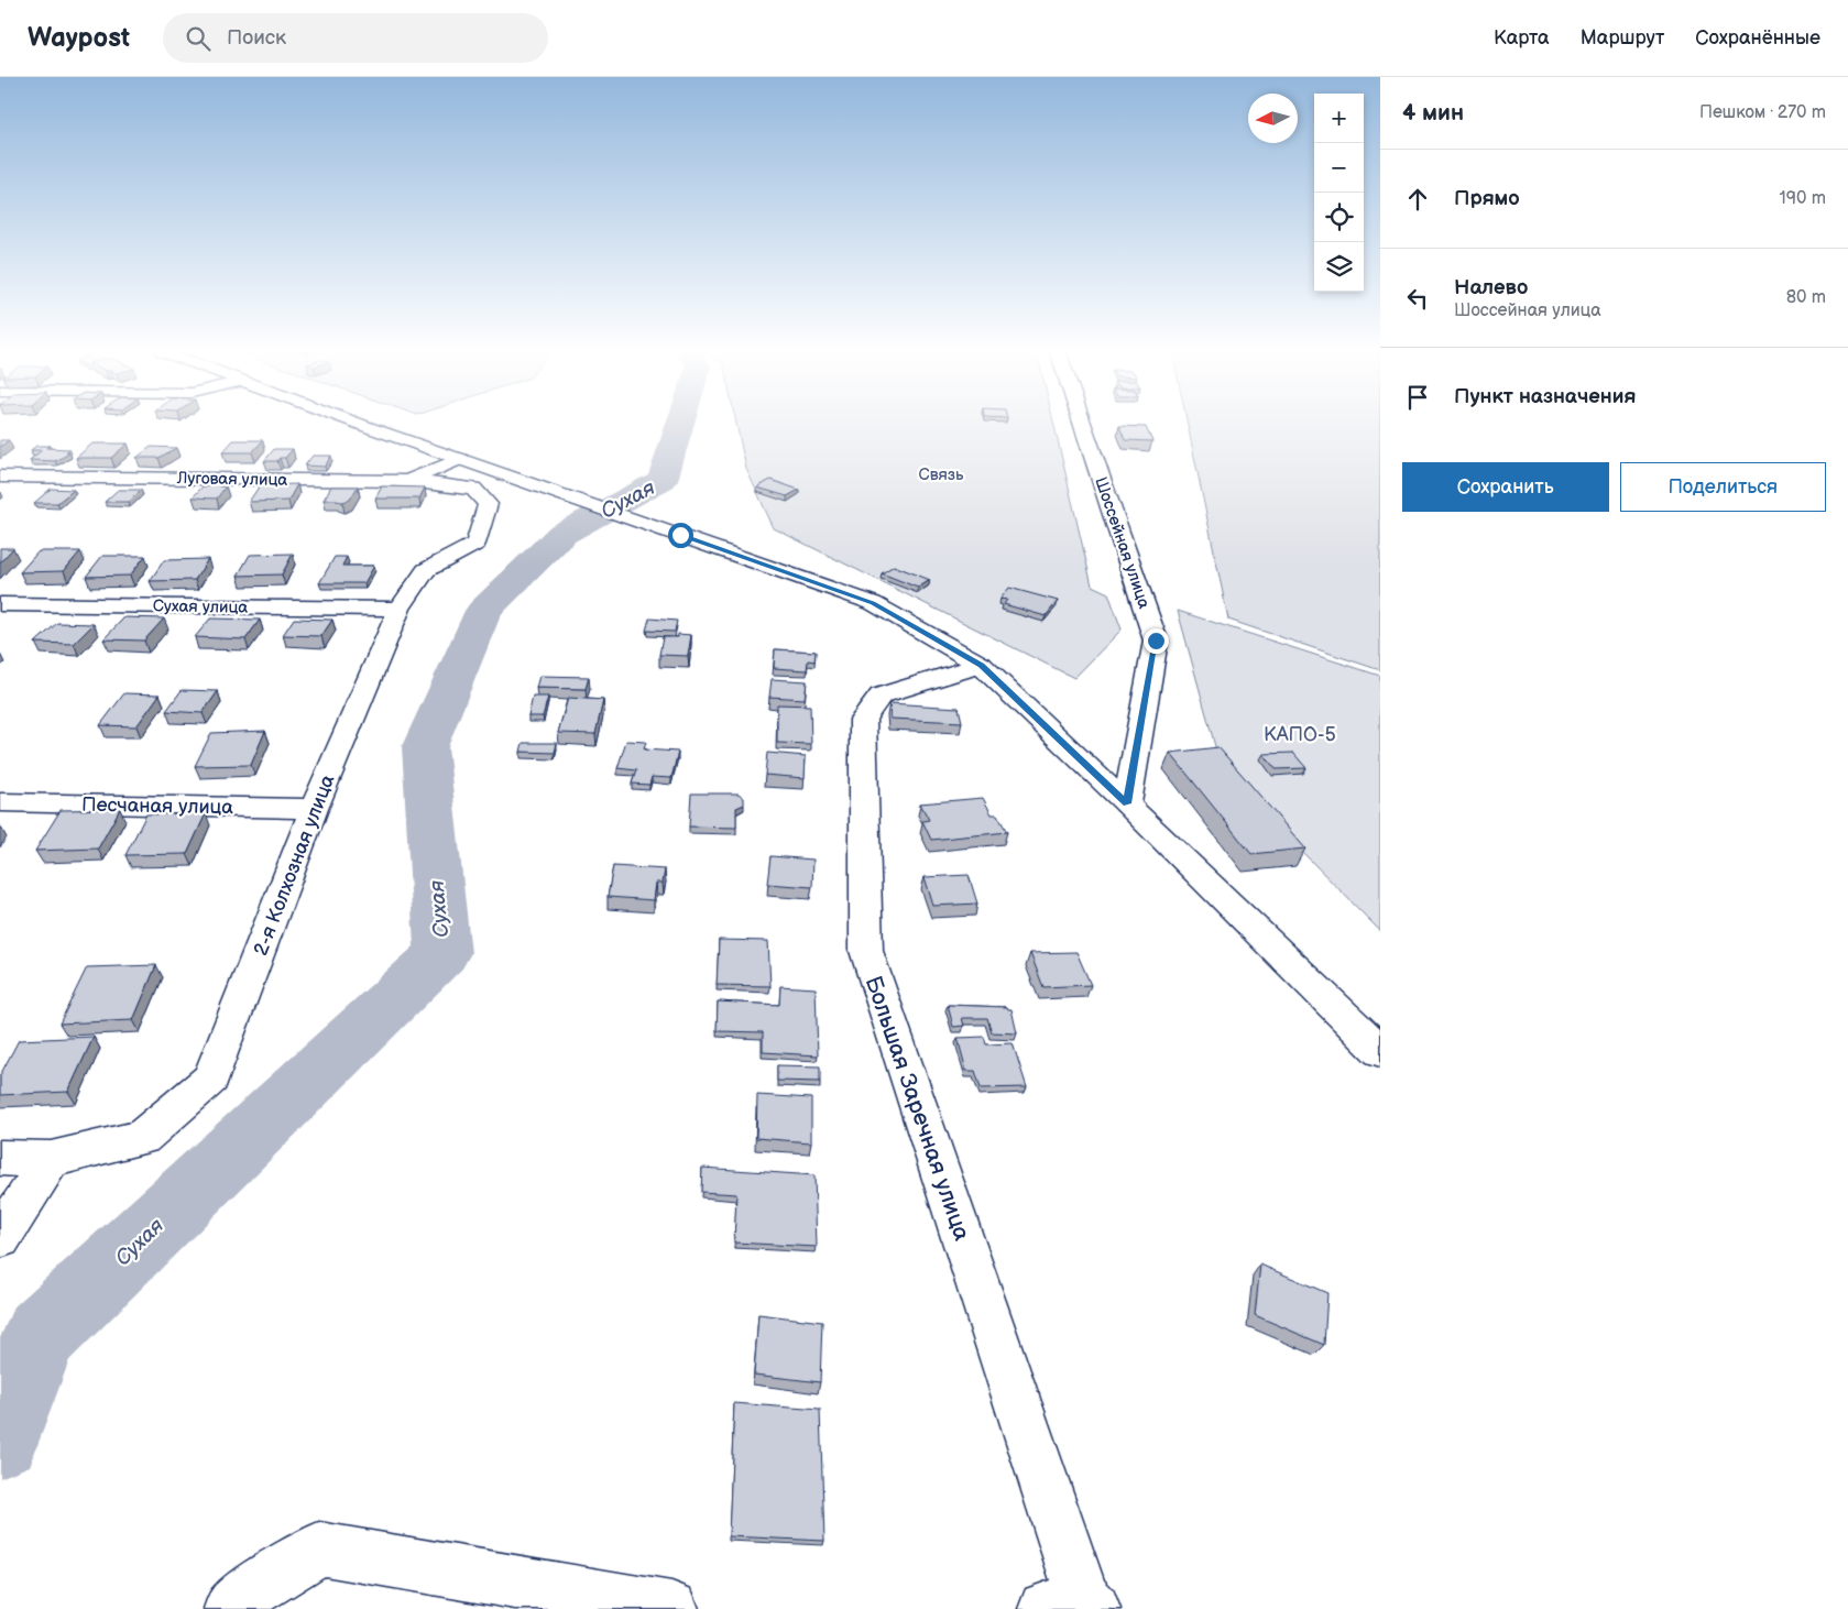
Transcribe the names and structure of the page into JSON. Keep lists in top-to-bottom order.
{
  "streets": {
    "street": [
      "Луговая улица",
      "Шоссейная улица",
      "Сухая улица",
      "Песчаная улица",
      "2-я Колхозная улица",
      "Большая Заречная улица"
    ]
  },
  "crossings": [
    ["Луговая улица", "2-я Колхозная улица"],
    ["Сухая улица", "2-я Колхозная улица"],
    ["Песчаная улица", "2-я Колхозная улица"]
  ],
  "water": ["Сухая"],
  "parks": ["Связь", "КАПО-5"],
  "north": "left",
  "page": {
    "header": "Waypost",
    "search": "Поиск",
    "nav": ["Карта", "Маршрут", "Сохранённые"],
    "heading": ["4 мин", "Пешком · 270 m"],
    "map_buttons": ["+", "−"],
    "list": [
      ["Прямо", "190 m"],
      ["Налево", "Шоссейная улица", "80 m"],
      "Пункт назначения"
    ],
    "buttons": ["Сохранить", "Поделиться"]
  }
}
